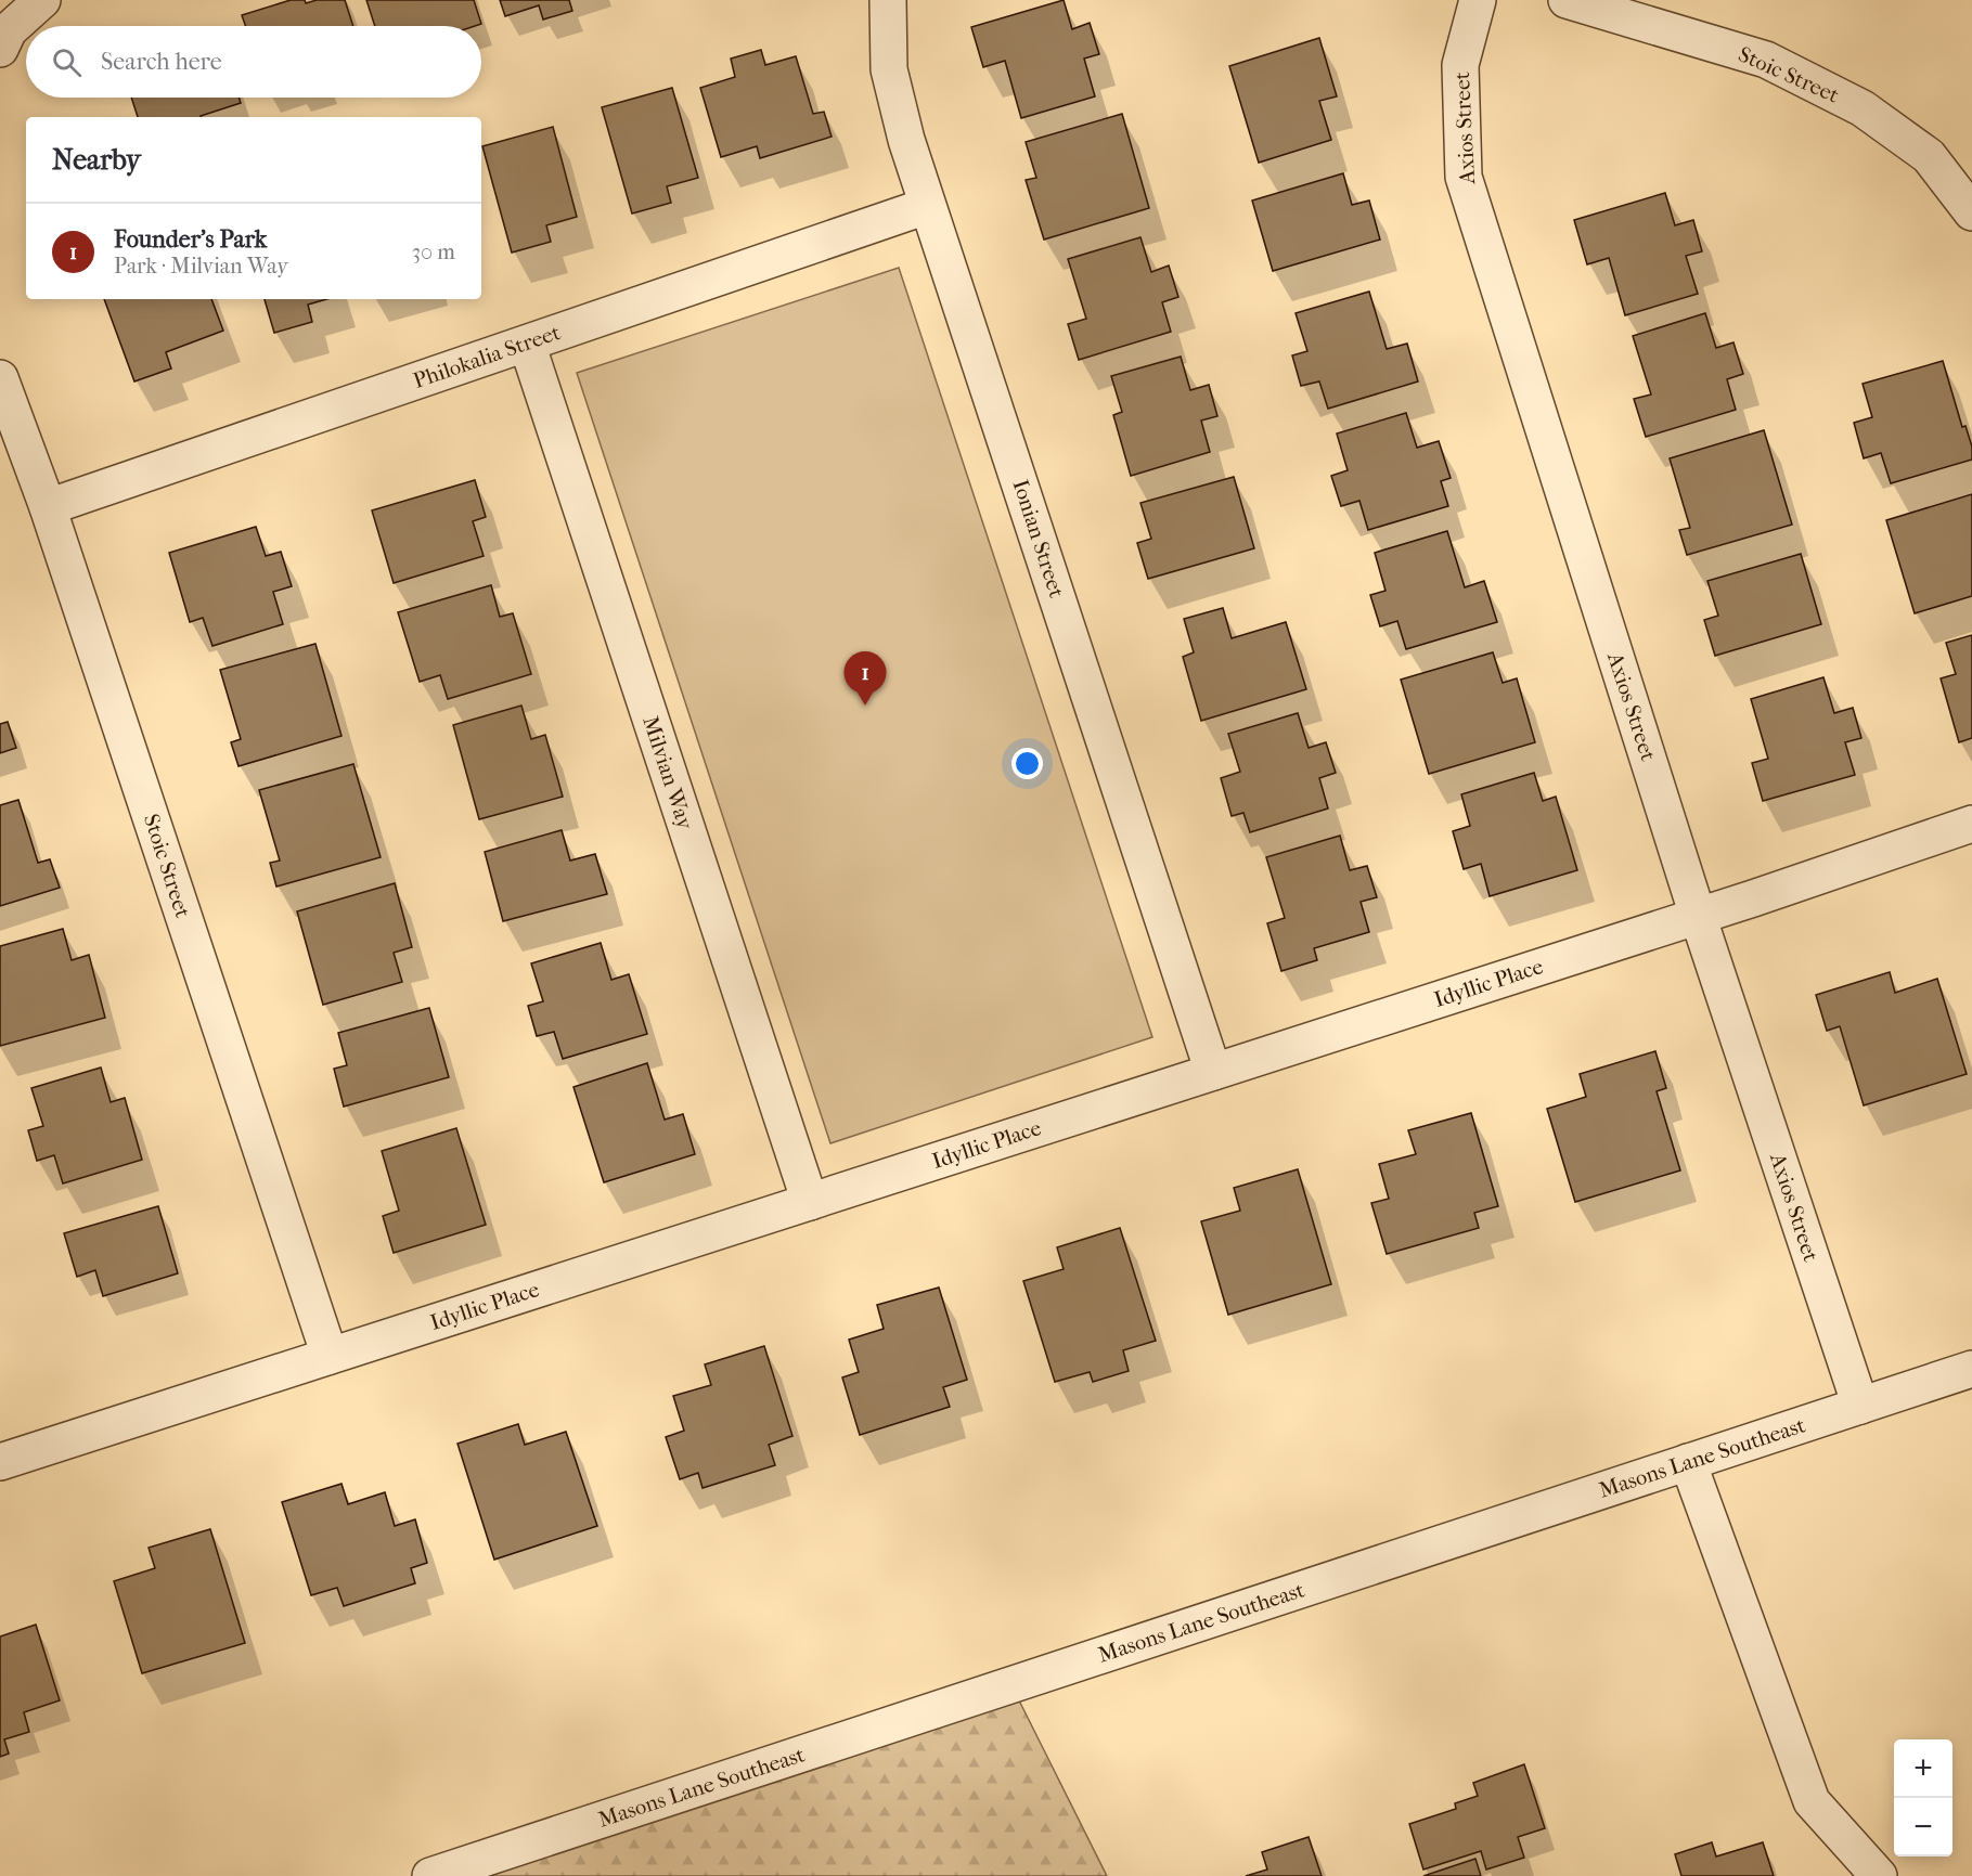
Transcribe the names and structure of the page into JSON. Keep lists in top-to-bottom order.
{
  "streets": {
    "street": [
      "Stoic Street",
      "Axios Street",
      "Philokalia Street",
      "Ionian Street",
      "Milvian Way",
      "Idyllic Place",
      "Masons Lane Southeast"
    ]
  },
  "crossings": [
    ["Stoic Street", "Philokalia Street"],
    ["Stoic Street", "Idyllic Place"],
    ["Axios Street", "Idyllic Place"],
    ["Axios Street", "Masons Lane Southeast"],
    ["Philokalia Street", "Ionian Street"],
    ["Philokalia Street", "Milvian Way"],
    ["Ionian Street", "Idyllic Place"],
    ["Milvian Way", "Idyllic Place"]
  ],
  "page": {
    "search": "Search here",
    "heading": "Nearby",
    "list": [
      {
        "mark": "1",
        "name": "Founder's Park",
        "note": "Park · Milvian Way",
        "value": "30 m"
      }
    ],
    "pins": "1",
    "map_buttons": ["+", "−"]
  }
}
